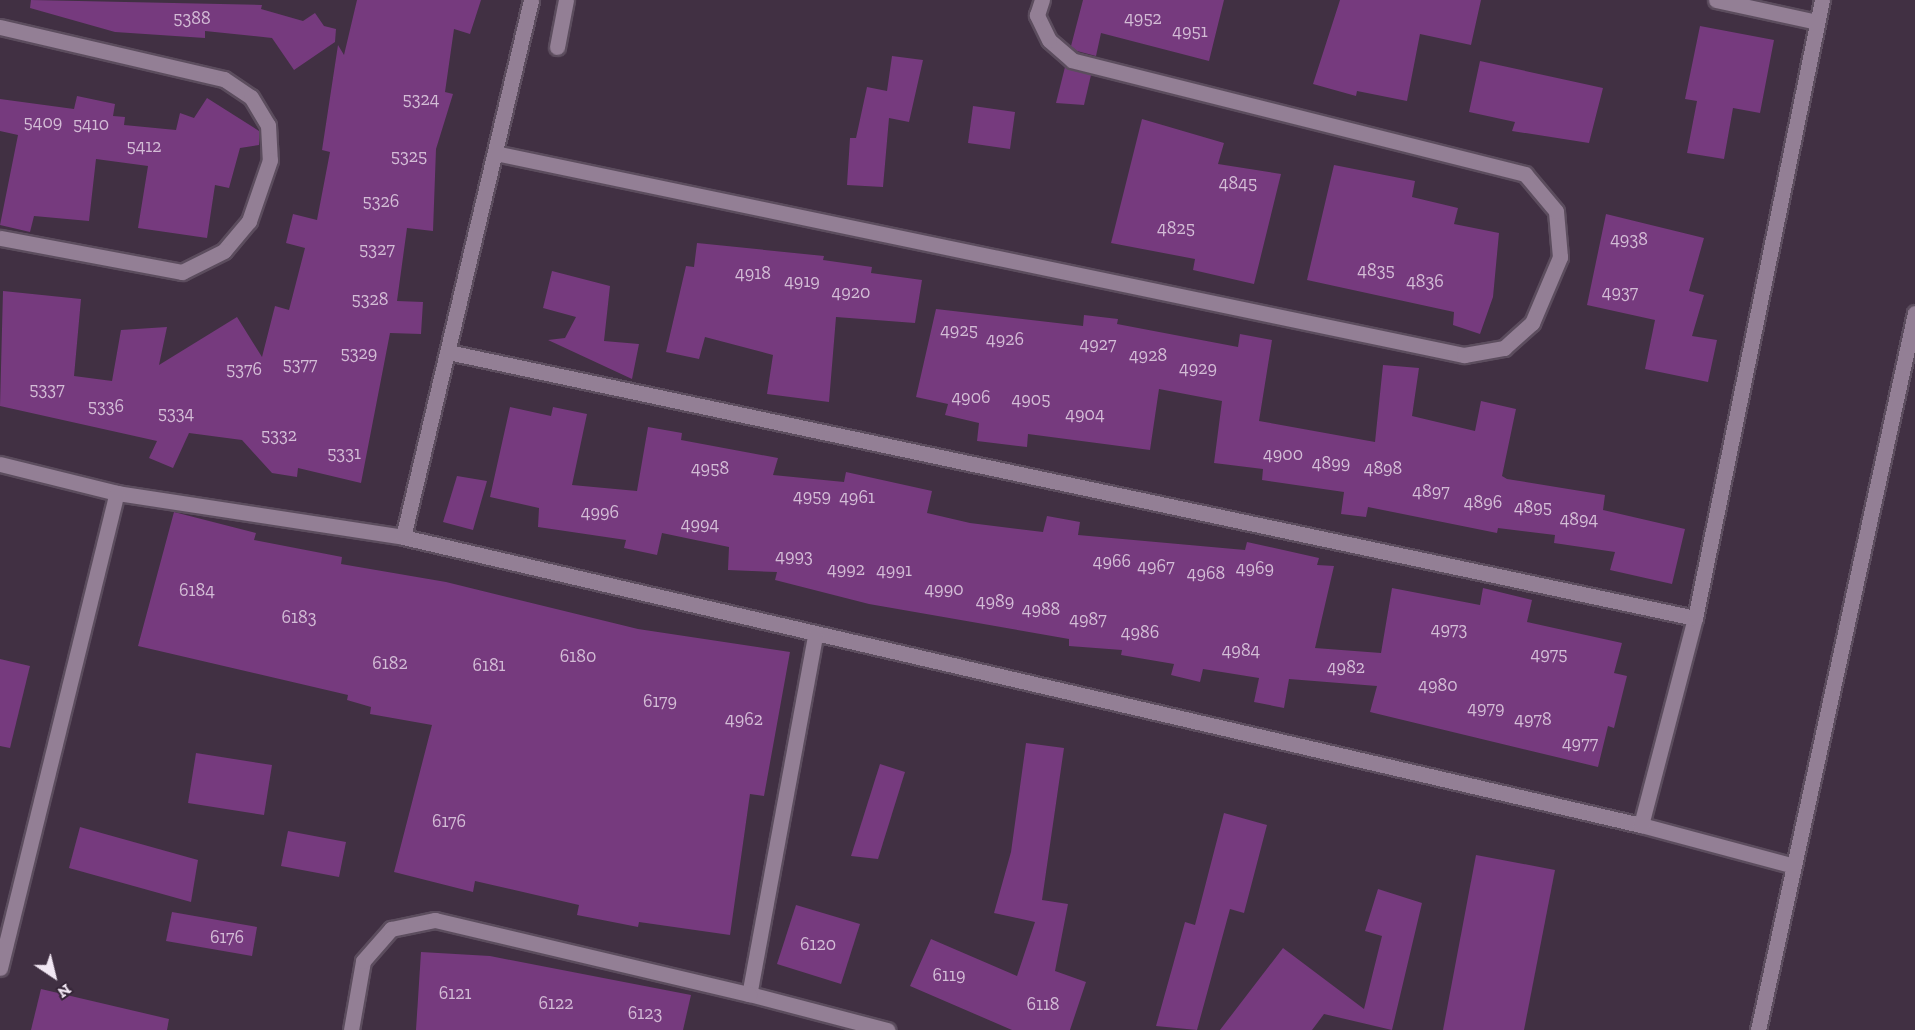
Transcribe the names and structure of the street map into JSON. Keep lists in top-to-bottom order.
{
  "house_numbers": [
    "5388",
    "4952",
    "4951",
    "5324",
    "5409",
    "5410",
    "5412",
    "5325",
    "4845",
    "5326",
    "4825",
    "4938",
    "5327",
    "4835",
    "4918",
    "4919",
    "4836",
    "4920",
    "4937",
    "5328",
    "4925",
    "4926",
    "4927",
    "5329",
    "4928",
    "5377",
    "4929",
    "5376",
    "5337",
    "4906",
    "4905",
    "5336",
    "5334",
    "4904",
    "5332",
    "5331",
    "4900",
    "4899",
    "4958",
    "4898",
    "4897",
    "4959",
    "4961",
    "4896",
    "4895",
    "4996",
    "4894",
    "4994",
    "4993",
    "4966",
    "4967",
    "4969",
    "4992",
    "4991",
    "4968",
    "4990",
    "6184",
    "4989",
    "4988",
    "6183",
    "4987",
    "4973",
    "4986",
    "4984",
    "4975",
    "6180",
    "6182",
    "6181",
    "4982",
    "4980",
    "6179",
    "4979",
    "4962",
    "4978",
    "4977",
    "6176",
    "6176",
    "6120",
    "6119",
    "6121",
    "6122",
    "6118",
    "6123"
  ],
  "north": "bottom right"
}
